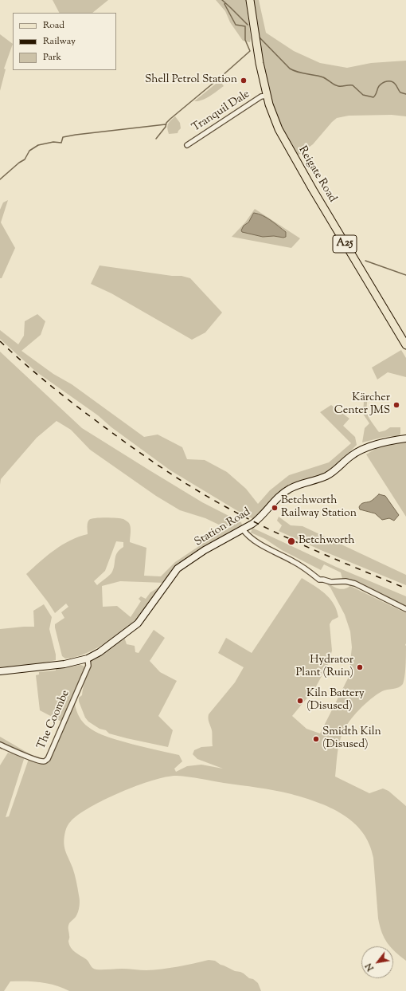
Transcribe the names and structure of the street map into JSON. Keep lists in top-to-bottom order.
{
  "streets": {
    "main road": ["Reigate Road", "A25", "Station Road"],
    "street": ["Tranquil Dale", "The Coombe"]
  },
  "crossings": [
    ["Tranquil Dale", "Reigate Road"],
    ["Station Road", "The Coombe"]
  ],
  "places": [
    "Shell Petrol Station",
    "Kärcher Center JMS",
    "Betchworth Railway Station",
    "Betchworth",
    "Hydrator Plant (Ruin)",
    "Kiln Battery (Disused)",
    "Smidth Kiln (Disused)"
  ],
  "legend": ["Road", "Railway", "Park"],
  "north": "bottom left"
}
